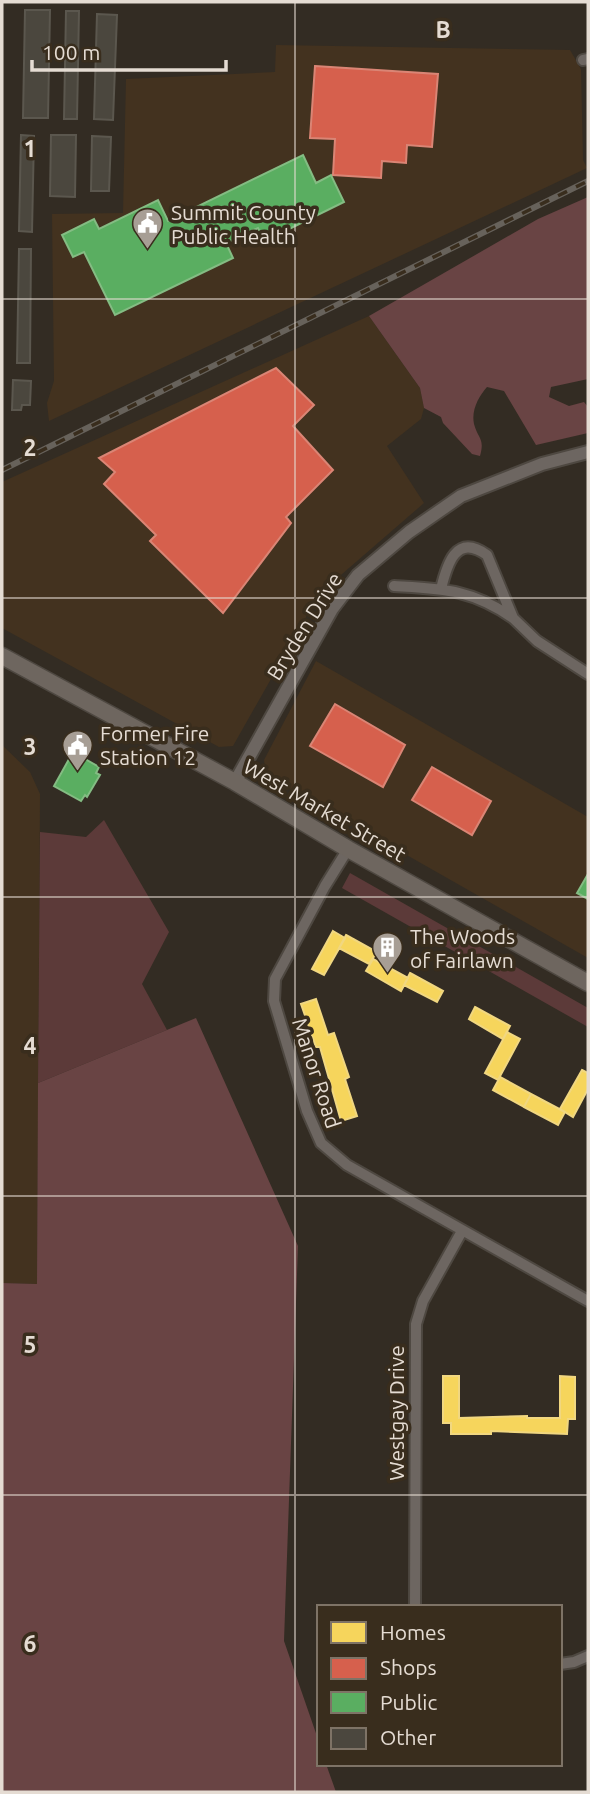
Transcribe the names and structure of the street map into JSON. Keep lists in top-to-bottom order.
{
  "streets": {
    "main road": ["West Market Street"],
    "street": ["Bryden Drive", "Manor Road", "Westgay Drive"]
  },
  "crossings": [
    ["Bryden Drive", "West Market Street"],
    ["West Market Street", "Manor Road"],
    ["Manor Road", "Westgay Drive"]
  ],
  "places": {
    "public building": ["Summit County Public Health", "Former Fire Station 12"],
    "building": ["The Woods of Fairlawn"]
  },
  "legend": [
    "Homes",
    "Shops",
    "Public",
    "Other"
  ],
  "scale_bar": "100 m",
  "grid": {
    "columns": ["B"],
    "rows": [
      "1",
      "2",
      "3",
      "4",
      "5",
      "6"
    ]
  }
}
